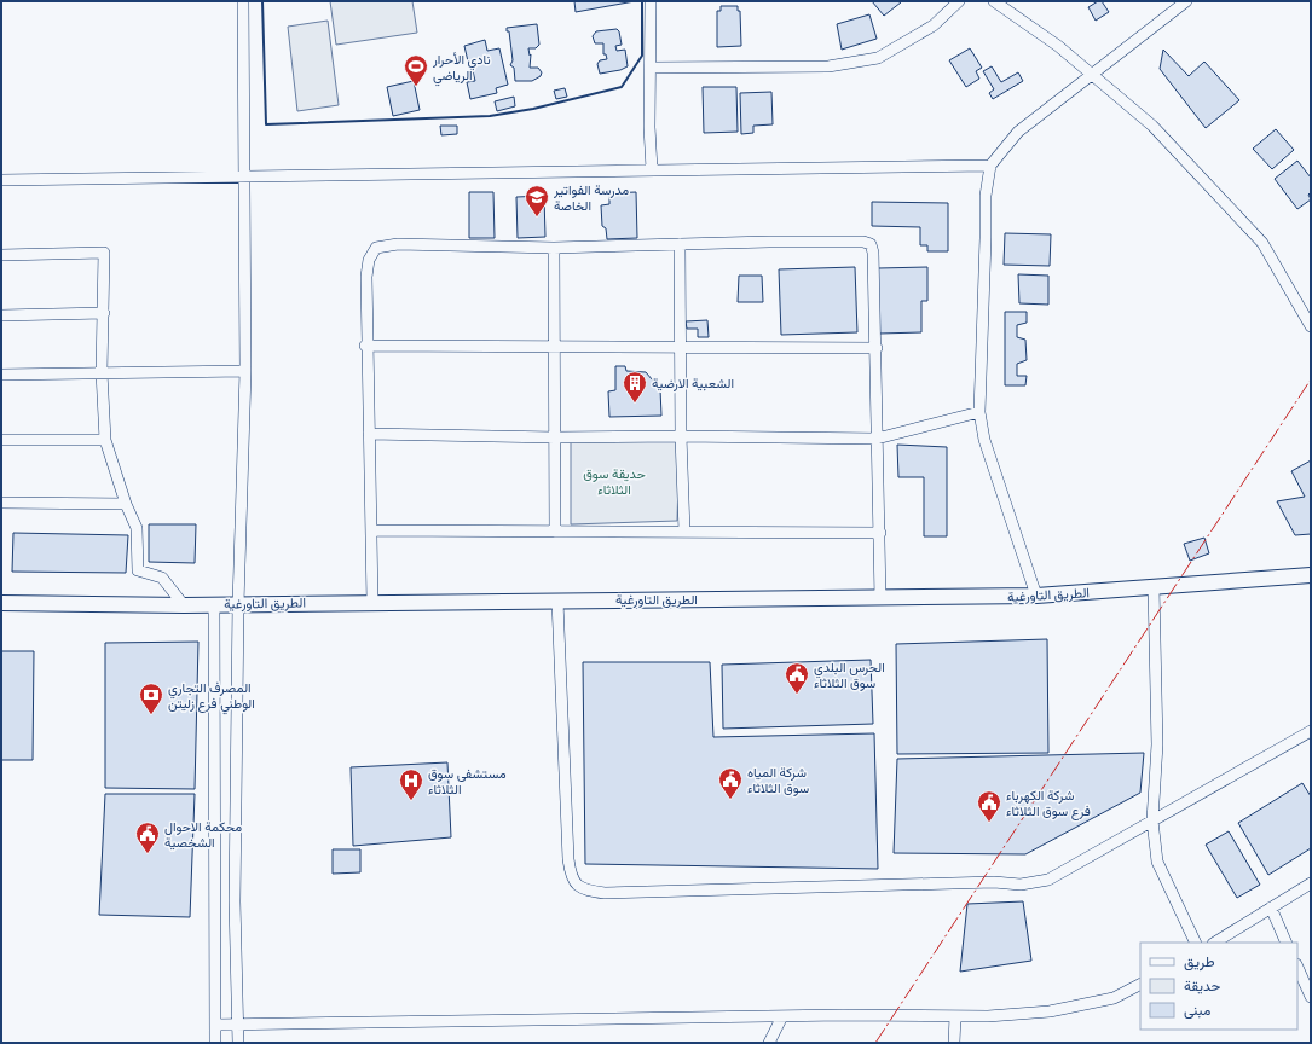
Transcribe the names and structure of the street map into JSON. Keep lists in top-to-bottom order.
{
  "streets": {
    "street": ["الطريق التاورغية"]
  },
  "parks": ["حديقة سوق الثلاثاء"],
  "places": {
    "sports": ["نادي الأحرار الرياضي"],
    "school or university": ["مدرسة الفواتير الخاصة"],
    "building": ["الشعبية الارضية"],
    "public building": [
      "الحرس البلدي سوق الثلاثاء",
      "شركة المياه سوق الثلاثاء",
      "شركة الكهرباء فرع سوق الثلاثاء",
      "محكمة الاحوال الشخصية"
    ],
    "bank": ["المصرف التجاري الوطني فرع زليتن"],
    "hospital": ["مستشفى سوق الثلاثاء"]
  },
  "legend": ["طريق", "حديقة", "مبنى"]
}
